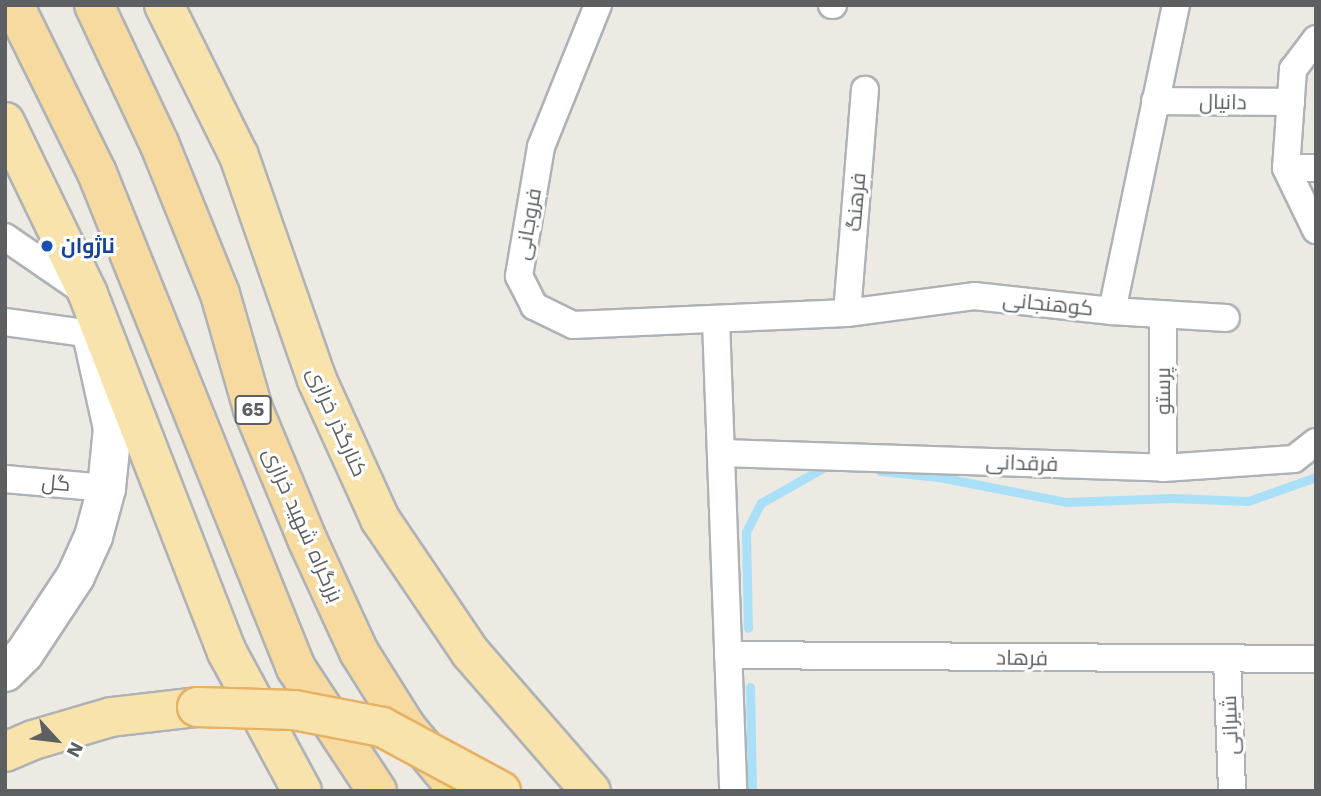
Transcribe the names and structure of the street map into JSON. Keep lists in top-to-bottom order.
{
  "streets": {
    "highway": ["65", "بزرگراه شهید خرازی"],
    "main road": ["کنارگذر خرازی"],
    "street": [
      "دانیال",
      "فرهنگ",
      "فروجانی",
      "کوهنجانی",
      "پرستو",
      "فرقدانی",
      "گل",
      "فرهاد",
      "شیرانی"
    ]
  },
  "crossings": [
    ["دانیال", "کوهنجانی"],
    ["فرهنگ", "کوهنجانی"],
    ["فروجانی", "کوهنجانی"],
    ["پرستو", "فرقدانی"],
    ["فرهاد", "شیرانی"]
  ],
  "places": ["ناژوان"],
  "north": "bottom right"
}
